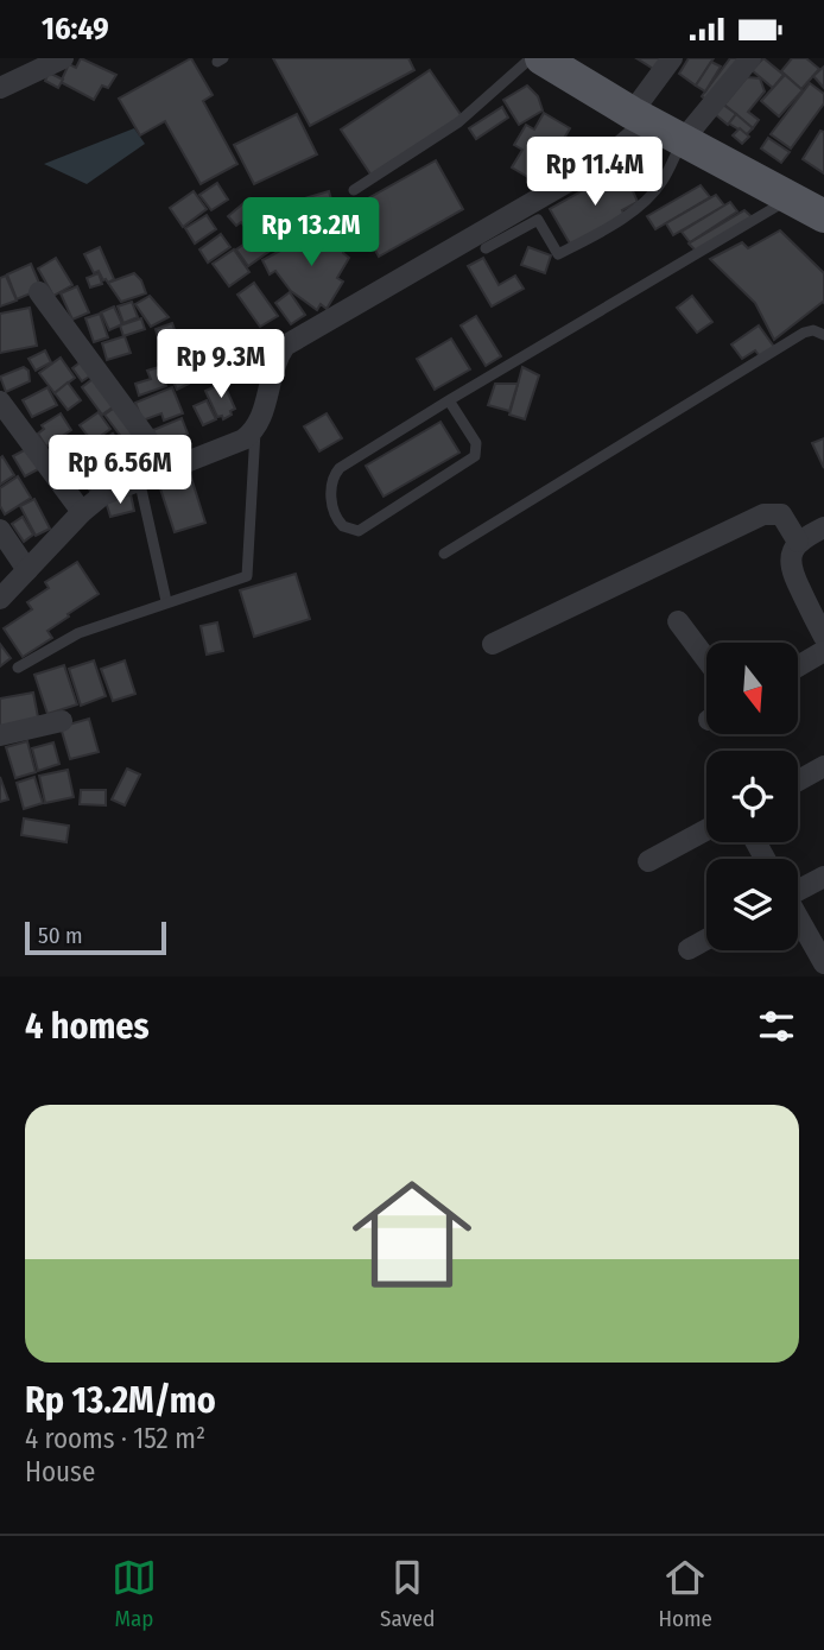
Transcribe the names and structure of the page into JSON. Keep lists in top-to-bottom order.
{
  "scale_bar": "50 m",
  "north": "bottom",
  "page": {
    "status": "16:49",
    "price": [
      "Rp 11.4M",
      "Rp 13.2M",
      "Rp 9.3M",
      "Rp 6.56M"
    ],
    "scale": "50 m",
    "heading": "4 homes",
    "list": [
      {
        "name": "Rp 13.2M/mo",
        "note": "4 rooms · 152 m² · House"
      }
    ],
    "tabs": ["Map", "Saved", "Home"]
  }
}
